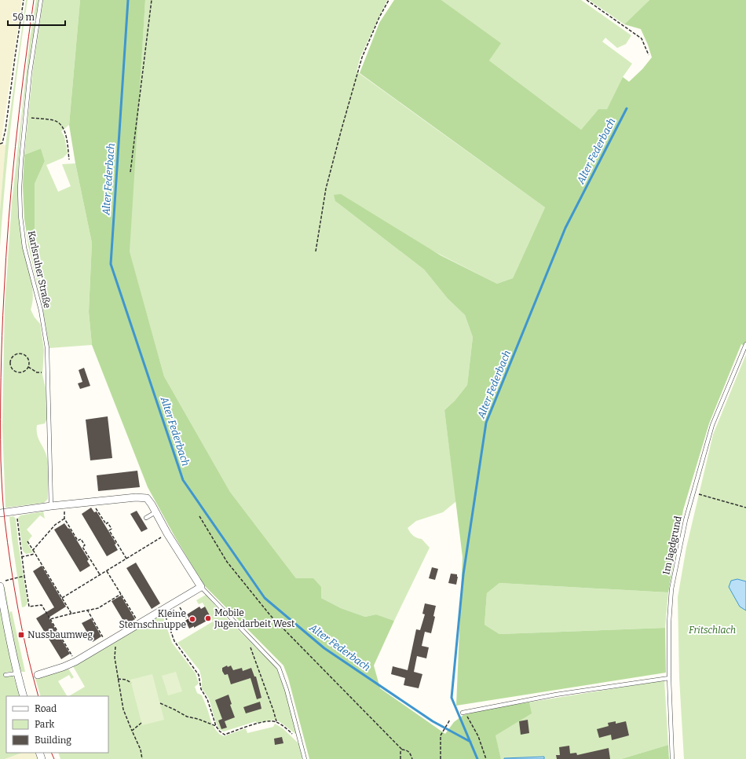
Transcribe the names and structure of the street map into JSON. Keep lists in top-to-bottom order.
{
  "streets": {
    "lane": ["Karlsruher Straße", "Im Jagdgrund"]
  },
  "water": ["Alter Federbach"],
  "parks": ["Fritschlach"],
  "places": {
    "other": ["Mobile Jugendarbeit West", "Kleine Sternschnuppe"],
    "transit": ["Nussbaumweg"]
  },
  "legend": ["Road", "Park", "Building"],
  "scale_bar": "50 m"
}
